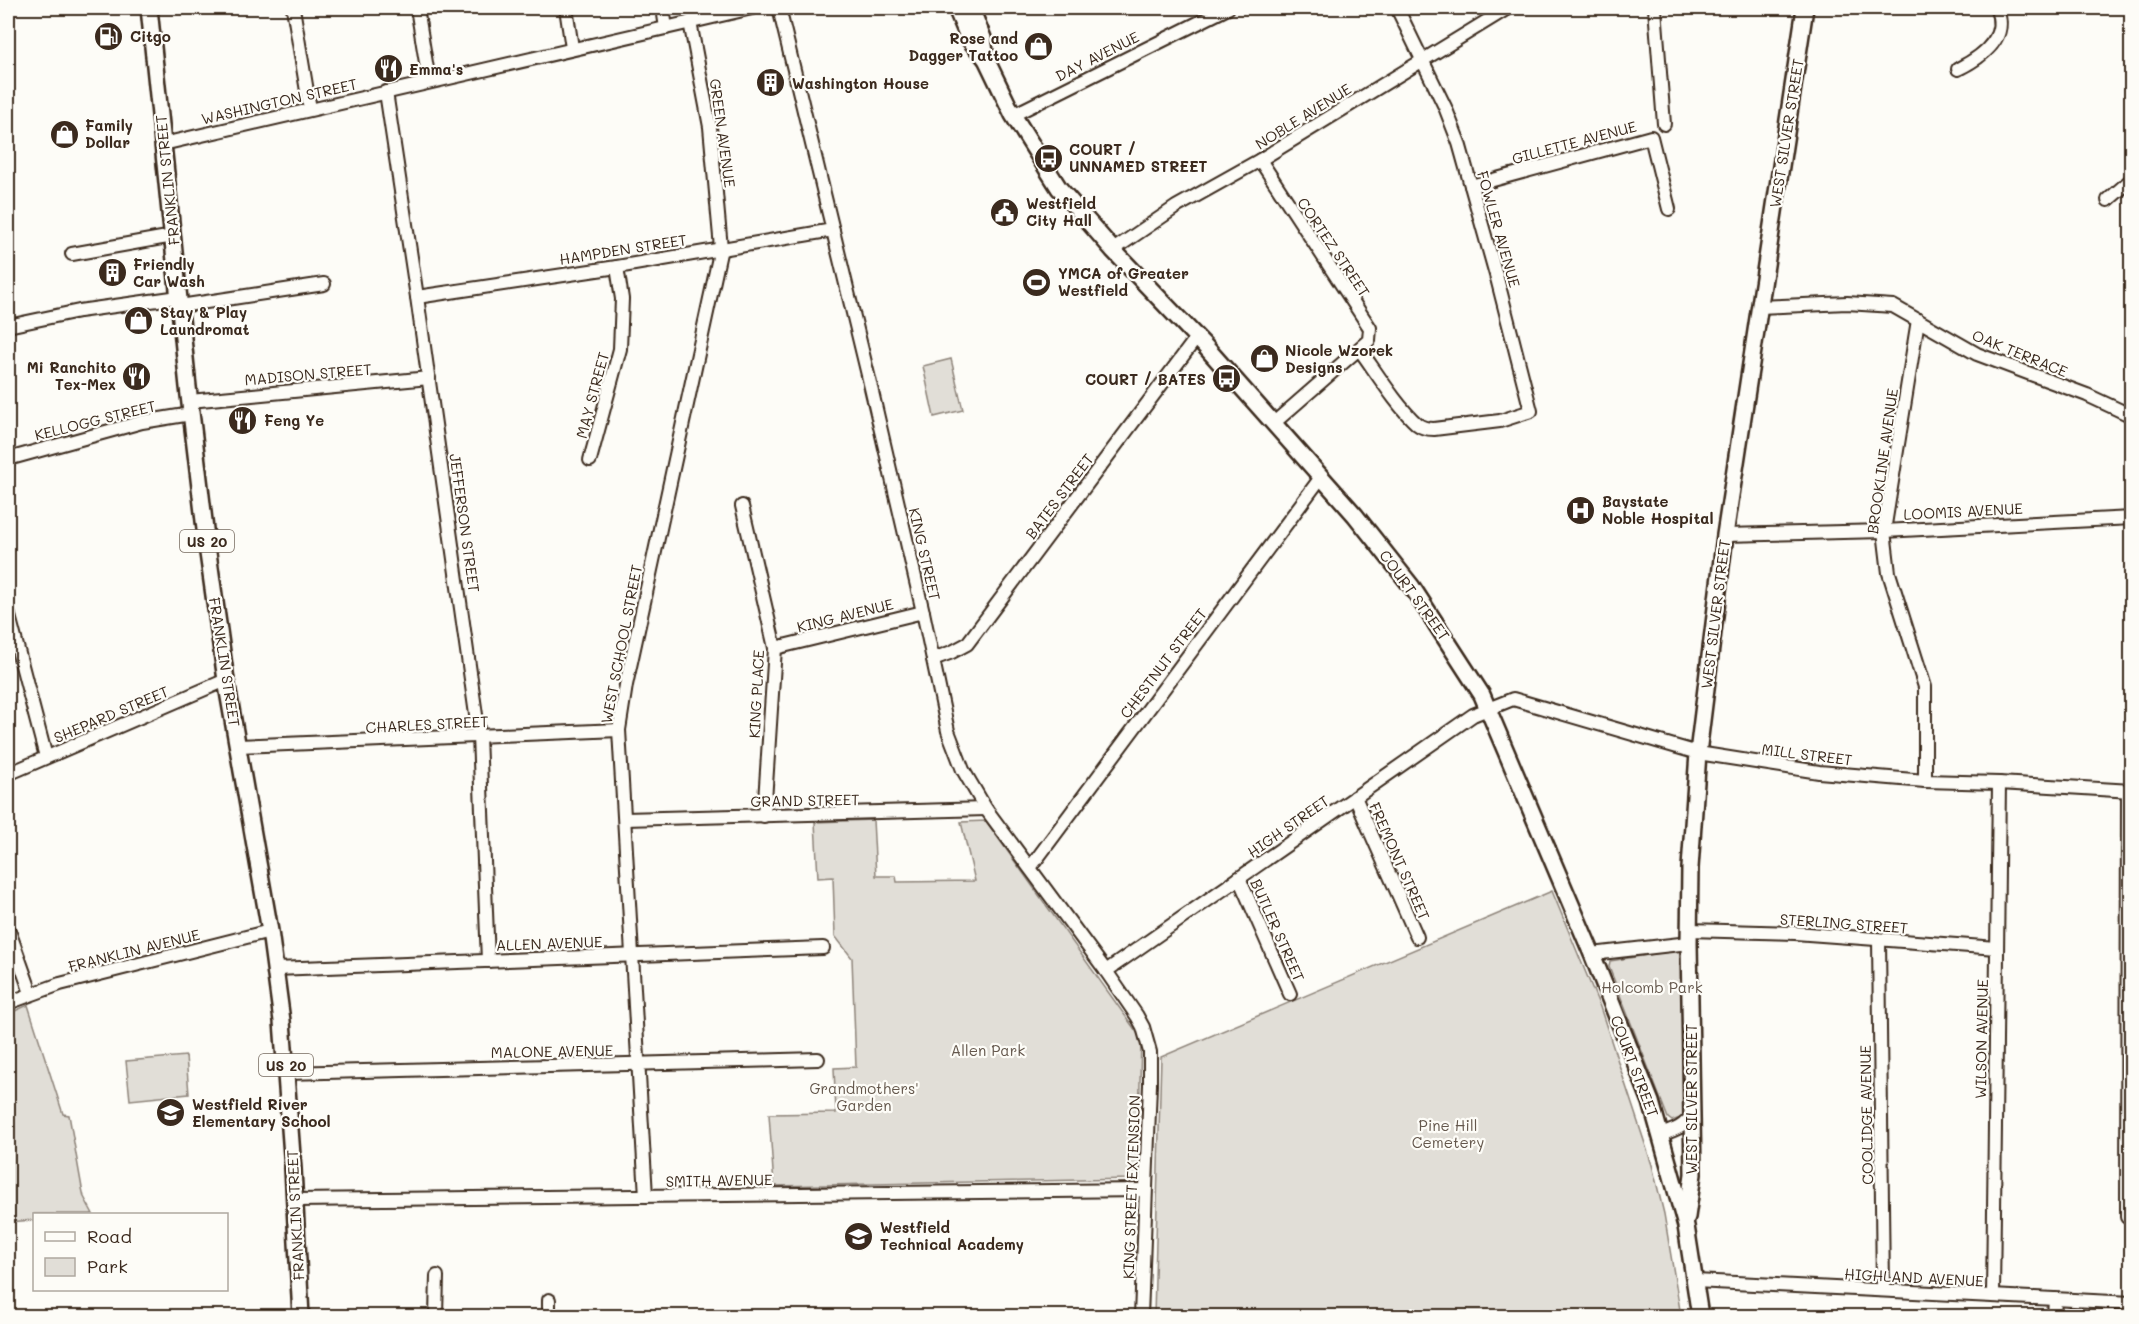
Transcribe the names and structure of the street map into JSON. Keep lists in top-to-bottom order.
{
  "streets": {
    "main road": [
      "WEST SILVER STREET",
      "FRANKLIN STREET",
      "US 20",
      "COURT STREET"
    ],
    "street": [
      "DAY AVENUE",
      "WASHINGTON STREET",
      "NOBLE AVENUE",
      "GREEN AVENUE",
      "GILLETTE AVENUE",
      "FOWLER AVENUE",
      "CORTEZ STREET",
      "HAMPDEN STREET",
      "OAK TERRACE",
      "MADISON STREET",
      "MAY STREET",
      "KELLOGG STREET",
      "BROOKLINE AVENUE",
      "BATES STREET",
      "LOOMIS AVENUE",
      "JEFFERSON STREET",
      "KING STREET",
      "KING AVENUE",
      "WEST SCHOOL STREET",
      "CHESTNUT STREET",
      "KING PLACE",
      "SHEPARD STREET",
      "CHARLES STREET",
      "MILL STREET",
      "GRAND STREET",
      "HIGH STREET",
      "FREMONT STREET",
      "STERLING STREET",
      "BUTLER STREET",
      "ALLEN AVENUE",
      "FRANKLIN AVENUE",
      "WILSON AVENUE",
      "MALONE AVENUE",
      "COOLIDGE AVENUE",
      "SMITH AVENUE",
      "KING STREET EXTENSION",
      "HIGHLAND AVENUE"
    ]
  },
  "crossings": [
    ["DAY AVENUE", "COURT STREET"],
    ["WASHINGTON STREET", "GREEN AVENUE"],
    ["WASHINGTON STREET", "FRANKLIN STREET"],
    ["WASHINGTON STREET", "JEFFERSON STREET"],
    ["NOBLE AVENUE", "FOWLER AVENUE"],
    ["NOBLE AVENUE", "CORTEZ STREET"],
    ["NOBLE AVENUE", "COURT STREET"],
    ["GREEN AVENUE", "HAMPDEN STREET"],
    ["GREEN AVENUE", "WEST SCHOOL STREET"],
    ["WEST SILVER STREET", "OAK TERRACE"],
    ["WEST SILVER STREET", "LOOMIS AVENUE"],
    ["WEST SILVER STREET", "COURT STREET"],
    ["WEST SILVER STREET", "MILL STREET"],
    ["WEST SILVER STREET", "STERLING STREET"],
    ["GILLETTE AVENUE", "FOWLER AVENUE"],
    ["FRANKLIN STREET", "MADISON STREET"],
    ["FRANKLIN STREET", "KELLOGG STREET"],
    ["FRANKLIN STREET", "SHEPARD STREET"],
    ["FRANKLIN STREET", "CHARLES STREET"],
    ["FRANKLIN STREET", "ALLEN AVENUE"],
    ["FRANKLIN STREET", "FRANKLIN AVENUE"],
    ["FRANKLIN STREET", "MALONE AVENUE"],
    ["FRANKLIN STREET", "SMITH AVENUE"],
    ["FOWLER AVENUE", "CORTEZ STREET"],
    ["HAMPDEN STREET", "MAY STREET"],
    ["HAMPDEN STREET", "JEFFERSON STREET"],
    ["HAMPDEN STREET", "KING STREET"],
    ["HAMPDEN STREET", "WEST SCHOOL STREET"],
    ["OAK TERRACE", "BROOKLINE AVENUE"],
    ["MADISON STREET", "KELLOGG STREET"],
    ["MADISON STREET", "JEFFERSON STREET"],
    ["BROOKLINE AVENUE", "LOOMIS AVENUE"],
    ["BROOKLINE AVENUE", "MILL STREET"],
    ["BATES STREET", "KING STREET"],
    ["BATES STREET", "COURT STREET"],
    ["JEFFERSON STREET", "CHARLES STREET"],
    ["JEFFERSON STREET", "ALLEN AVENUE"],
    ["KING STREET", "KING AVENUE"],
    ["KING STREET", "CHESTNUT STREET"],
    ["KING STREET", "GRAND STREET"],
    ["KING STREET", "HIGH STREET"],
    ["KING STREET", "KING STREET EXTENSION"],
    ["COURT STREET", "CHESTNUT STREET"],
    ["COURT STREET", "MILL STREET"],
    ["COURT STREET", "HIGH STREET"],
    ["COURT STREET", "STERLING STREET"],
    ["KING AVENUE", "KING PLACE"],
    ["WEST SCHOOL STREET", "CHARLES STREET"],
    ["WEST SCHOOL STREET", "GRAND STREET"],
    ["WEST SCHOOL STREET", "ALLEN AVENUE"],
    ["WEST SCHOOL STREET", "MALONE AVENUE"],
    ["WEST SCHOOL STREET", "SMITH AVENUE"],
    ["KING PLACE", "GRAND STREET"],
    ["MILL STREET", "HIGH STREET"],
    ["MILL STREET", "WILSON AVENUE"],
    ["HIGH STREET", "FREMONT STREET"],
    ["HIGH STREET", "BUTLER STREET"],
    ["STERLING STREET", "WILSON AVENUE"],
    ["STERLING STREET", "COOLIDGE AVENUE"],
    ["WILSON AVENUE", "HIGHLAND AVENUE"],
    ["COOLIDGE AVENUE", "HIGHLAND AVENUE"],
    ["SMITH AVENUE", "KING STREET EXTENSION"]
  ],
  "parks": [
    "Holcomb Park",
    "Allen Park",
    "Grandmothers' Garden",
    "Pine Hill Cemetery"
  ],
  "places": {
    "fuel station": ["Citgo"],
    "shop": [
      "Rose and Dagger Tattoo",
      "Family Dollar",
      "Stay & Play Laundromat",
      "Nicole Wzorek Designs"
    ],
    "restaurant": ["Emma's", "Mi Ranchito Tex-Mex", "Feng Ye"],
    "building": ["Washington House", "Friendly Car Wash"],
    "bus stop": ["COURT / UNNAMED STREET", "COURT / BATES"],
    "public building": ["Westfield City Hall"],
    "sports": ["YMCA of Greater Westfield"],
    "hospital": ["Baystate Noble Hospital"],
    "school or university": ["Westfield River Elementary School", "Westfield Technical Academy"]
  },
  "legend": ["Road", "Park"]
}
